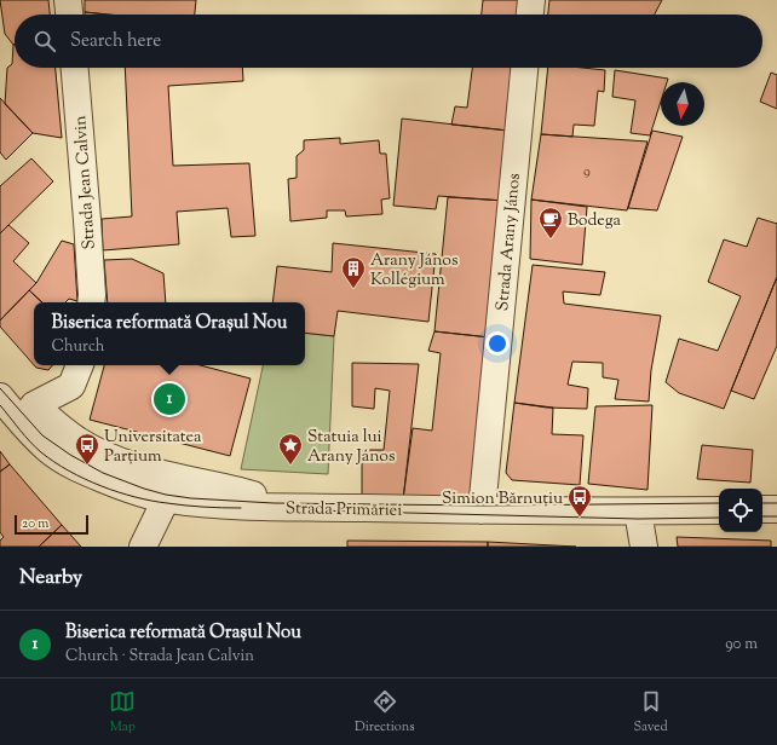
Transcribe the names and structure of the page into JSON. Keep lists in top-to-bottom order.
{
  "streets": {
    "street": ["Strada Jean Calvin", "Strada Arany János", "Strada Primăriei"]
  },
  "crossings": [
    ["Strada Arany János", "Strada Primăriei"]
  ],
  "places": {
    "cafe": ["Bodega"],
    "building": ["Arany János Kollégium"],
    "bus stop": ["Universitatea Parțium", "Simion Bărnuțiu"],
    "place": ["Statuia lui Arany János"]
  },
  "house_numbers": ["9"],
  "scale_bar": "20 m",
  "north": "bottom",
  "page": {
    "search": "Search here",
    "popup": ["Biserica reformată Orașul Nou", "Church"],
    "pins": "1",
    "scale": "20 m",
    "heading": "Nearby",
    "list": [
      {
        "mark": "1",
        "name": "Biserica reformată Orașul Nou",
        "note": "Church · Strada Jean Calvin",
        "value": "90 m"
      }
    ],
    "nav": ["Map", "Directions", "Saved"]
  }
}
